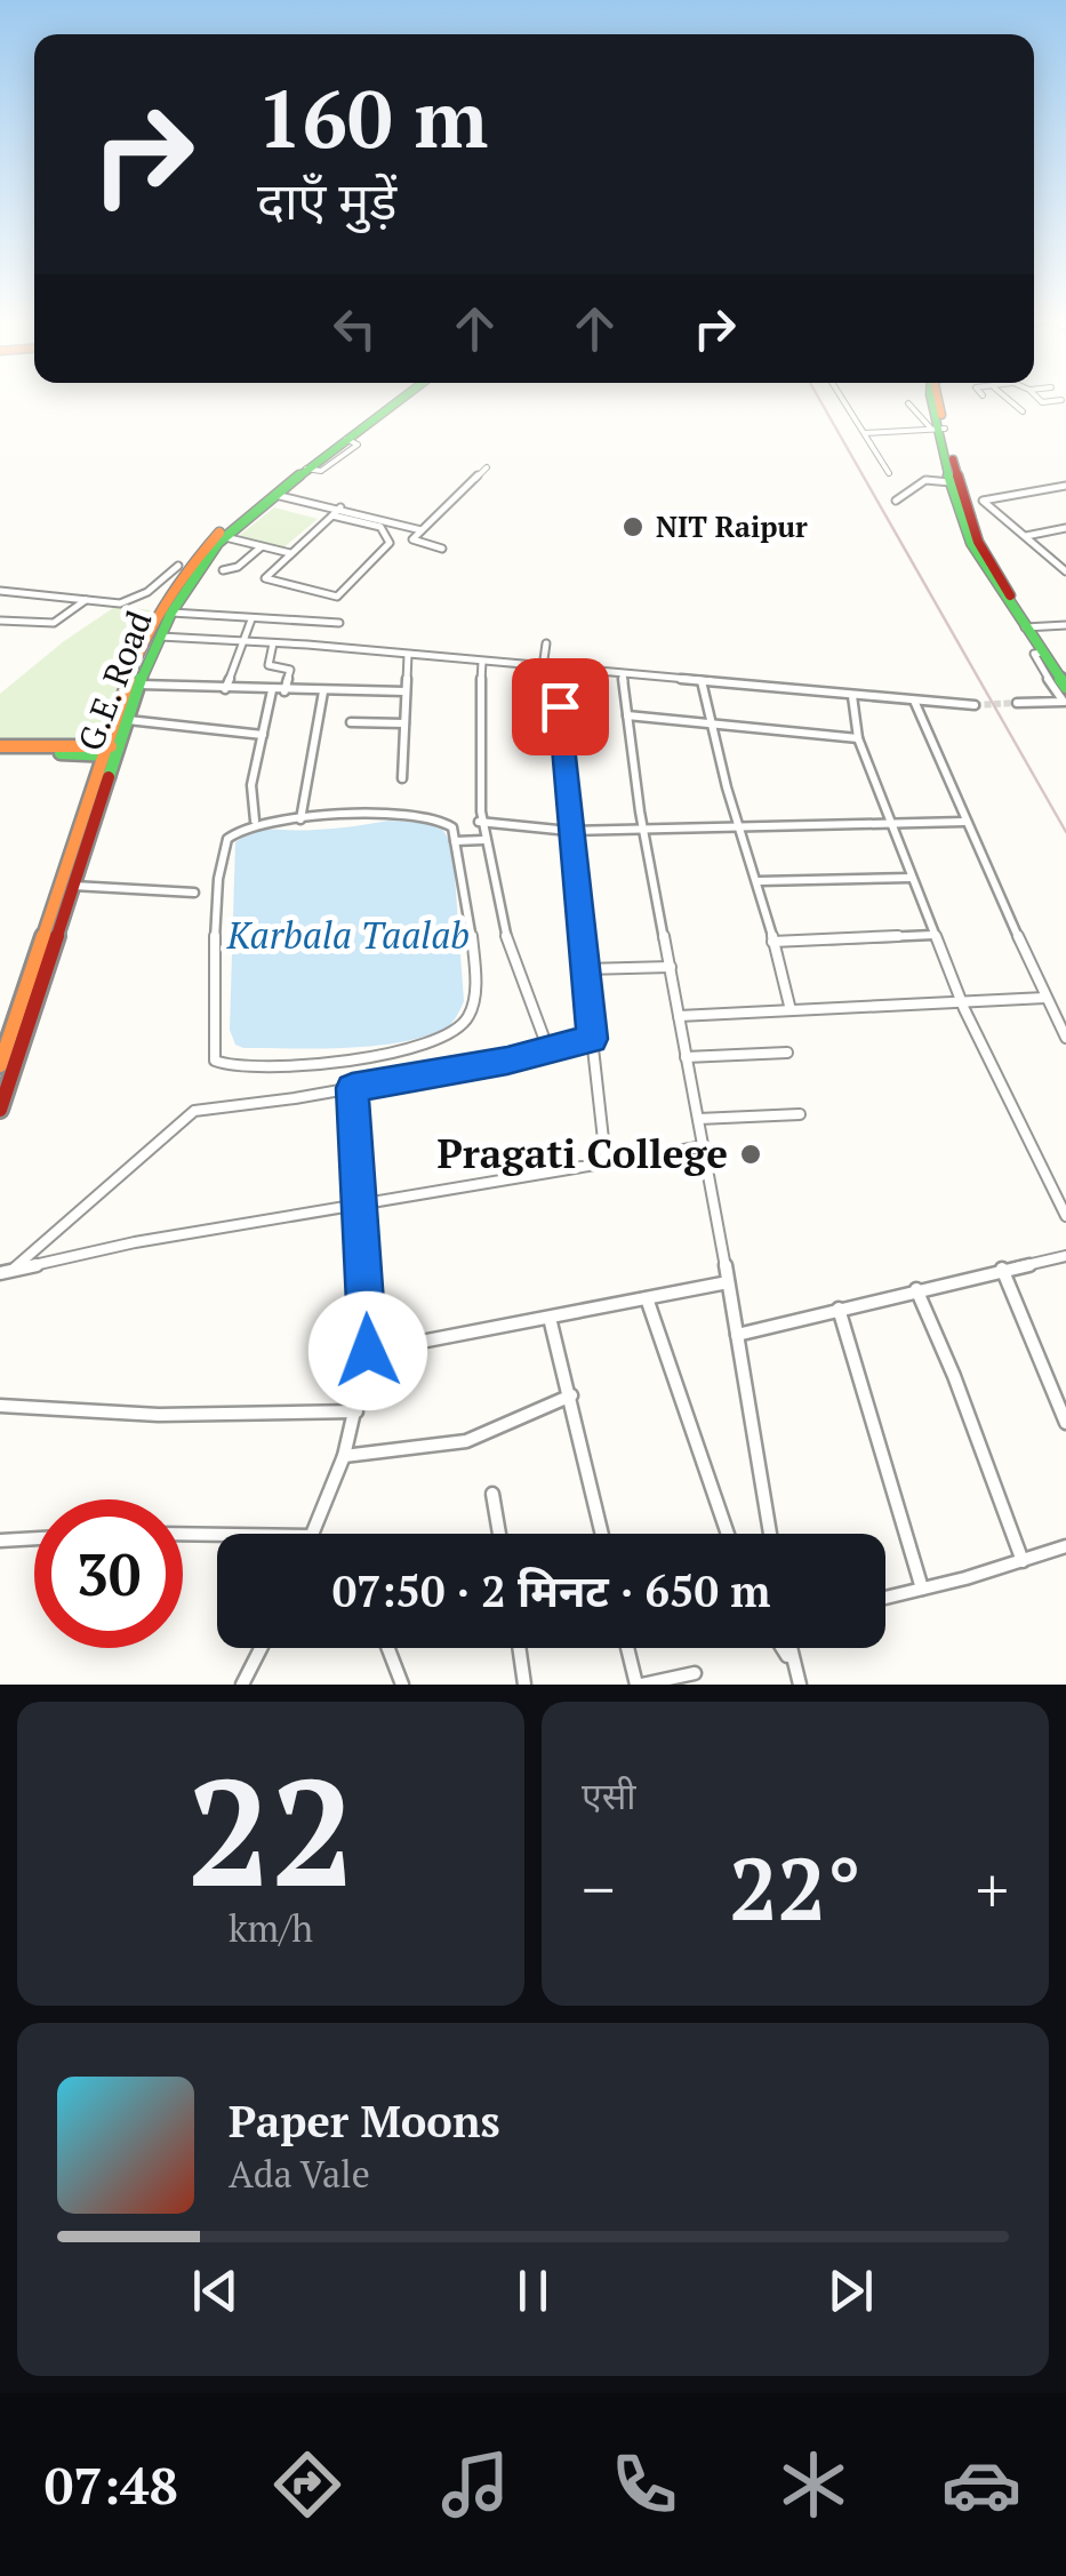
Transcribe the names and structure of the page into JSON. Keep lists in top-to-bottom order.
{
  "streets": {
    "main road": ["G.E. Road"]
  },
  "water": ["Karbala Taalab"],
  "places": ["NIT Raipur", "Pragati College"],
  "page": {
    "turn": ["160 m", "दाएँ मुड़ें"],
    "limit": "30",
    "trip": "07:50 · 2 मिनट · 650 m",
    "tile": [
      ["22", "km/h"],
      "एसी"
    ],
    "heat": ["−", "22°", "+"],
    "song": ["Paper Moons", "Ada Vale"],
    "tabs": "07:48"
  }
}
